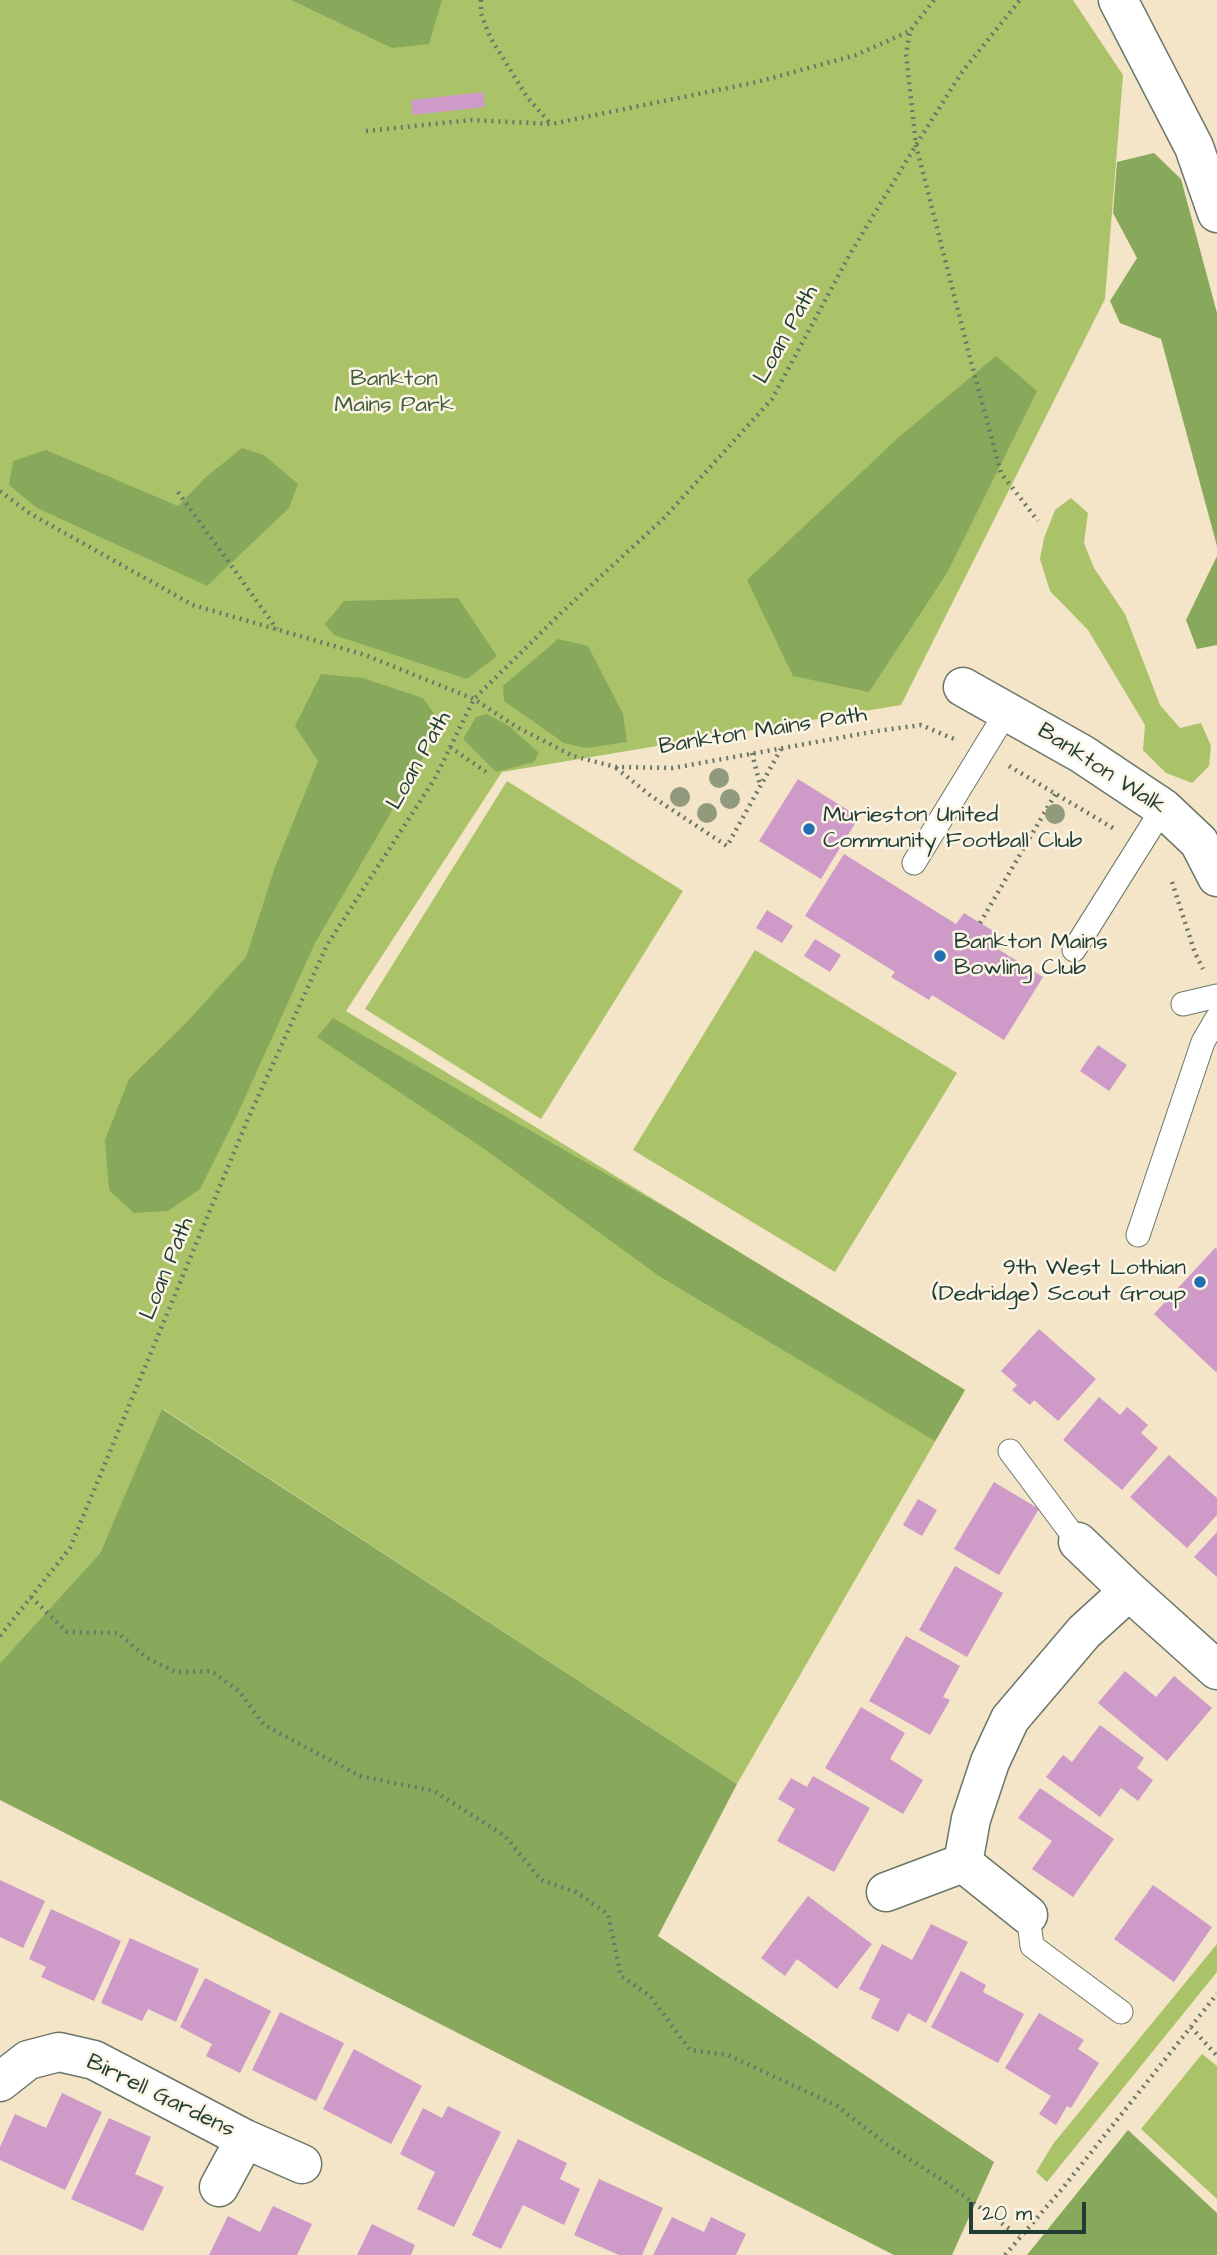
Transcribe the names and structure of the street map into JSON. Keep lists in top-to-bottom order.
{
  "streets": {
    "street": ["Bankton Walk", "Birrell Gardens"],
    "path": ["Loan Path", "Bankton Mains Path"]
  },
  "crossings": [
    ["Loan Path", "Bankton Mains Path"]
  ],
  "parks": ["Bankton Mains Park"],
  "places": ["Murieston United Community Football Club", "Bankton Mains Bowling Club", "9th West Lothian (Dedridge) Scout Group"],
  "scale_bar": "20 m"
}
